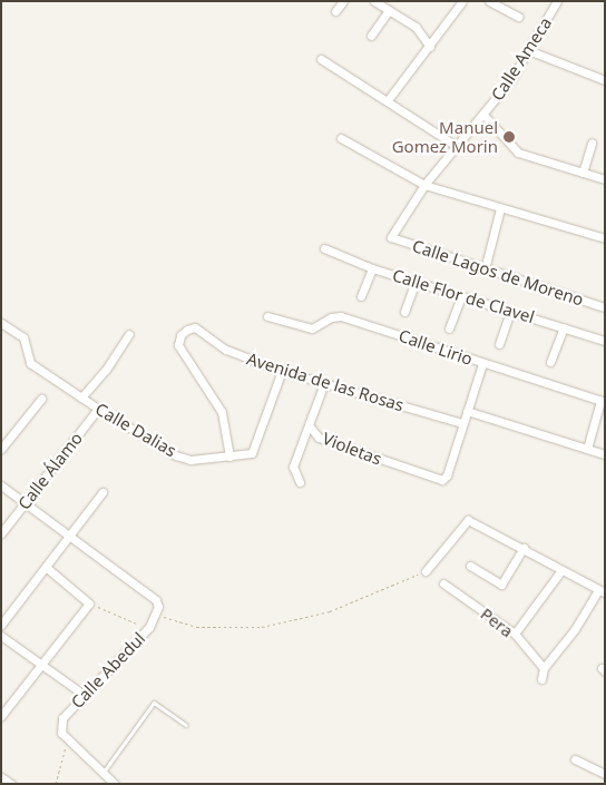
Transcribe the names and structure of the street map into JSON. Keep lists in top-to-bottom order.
{
  "streets": {
    "street": [
      "Calle Ameca",
      "Calle Lagos de Moreno",
      "Calle Flor de Clavel",
      "Calle Lirio",
      "Avenida de las Rosas",
      "Calle Dalias",
      "Violetas",
      "Calle Álamo",
      "Pera",
      "Calle Abedul"
    ]
  },
  "crossings": [
    ["Calle Ameca", "Calle Lagos de Moreno"],
    ["Avenida de las Rosas", "Calle Dalias"],
    ["Avenida de las Rosas", "Violetas"],
    ["Calle Dalias", "Calle Álamo"]
  ],
  "places": ["Manuel Gomez Morin"]
}
